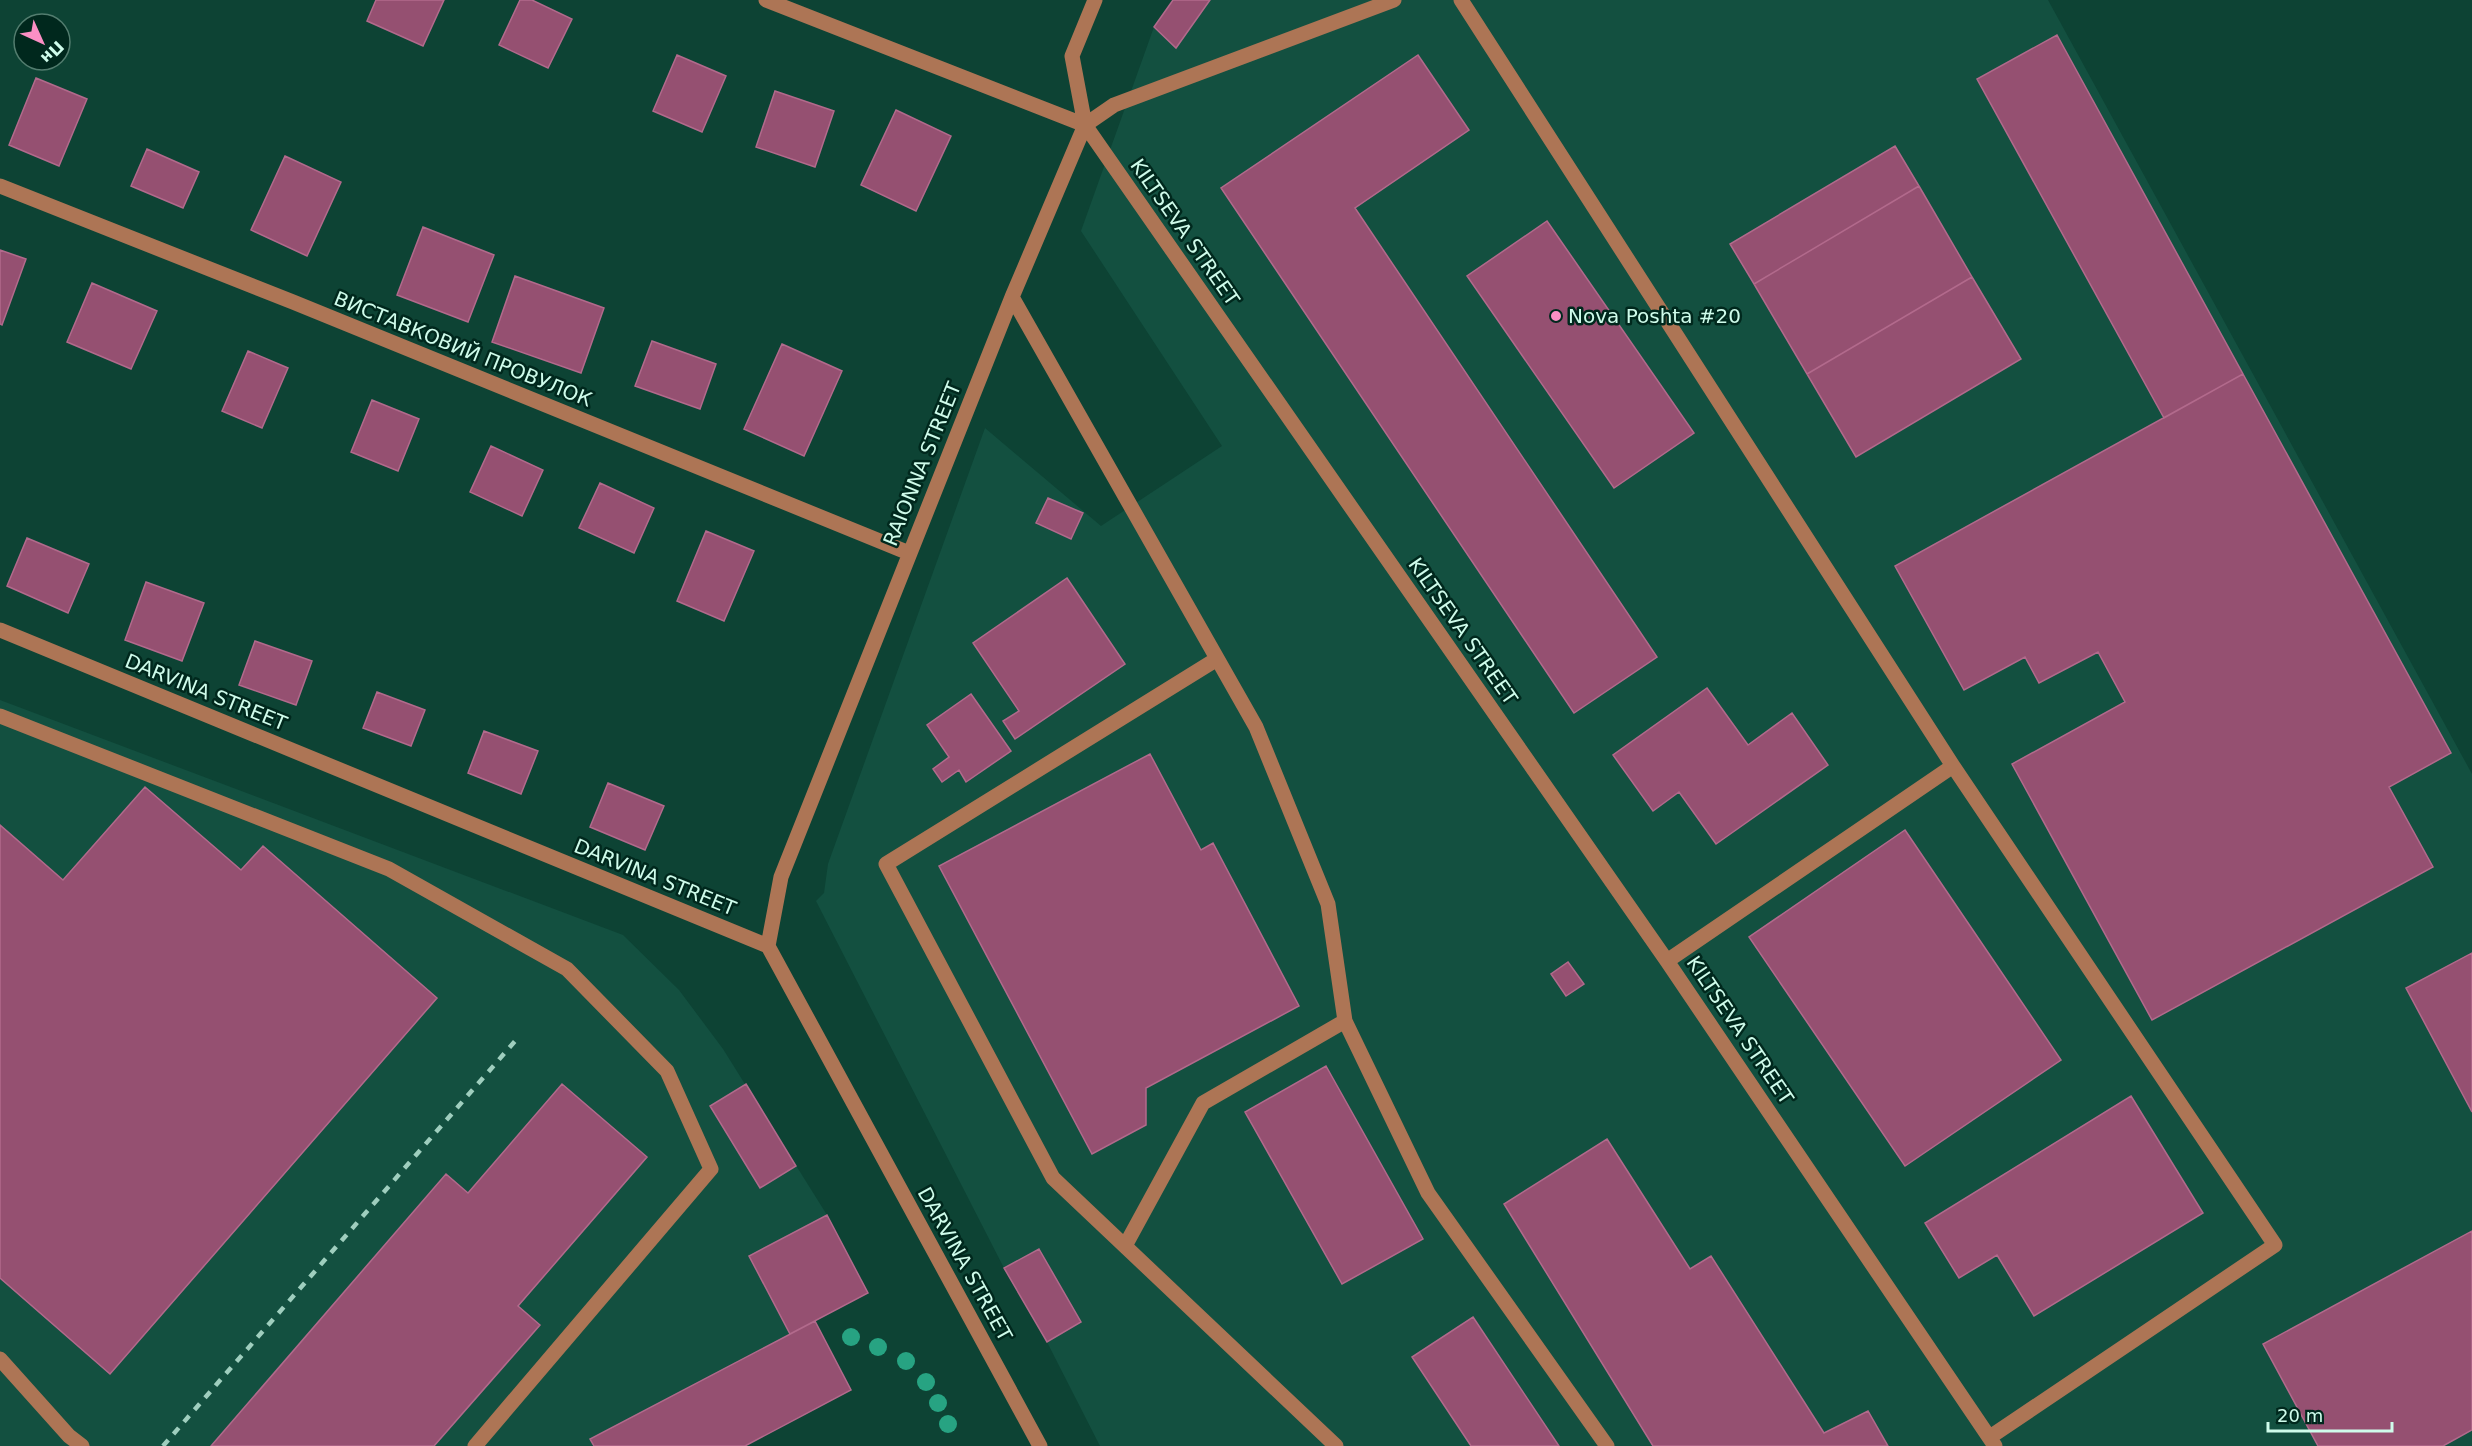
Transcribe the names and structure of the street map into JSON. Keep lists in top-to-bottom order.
{
  "streets": {
    "street": [
      "KILTSEVA STREET",
      "ВИСТАВКОВИЙ ПРОВУЛОК",
      "RAIONNA STREET",
      "DARVINA STREET"
    ]
  },
  "crossings": [
    ["KILTSEVA STREET", "RAIONNA STREET"],
    ["ВИСТАВКОВИЙ ПРОВУЛОК", "RAIONNA STREET"],
    ["RAIONNA STREET", "DARVINA STREET"]
  ],
  "places": ["Nova Poshta #20"],
  "scale_bar": "20 m",
  "north": "bottom right"
}
